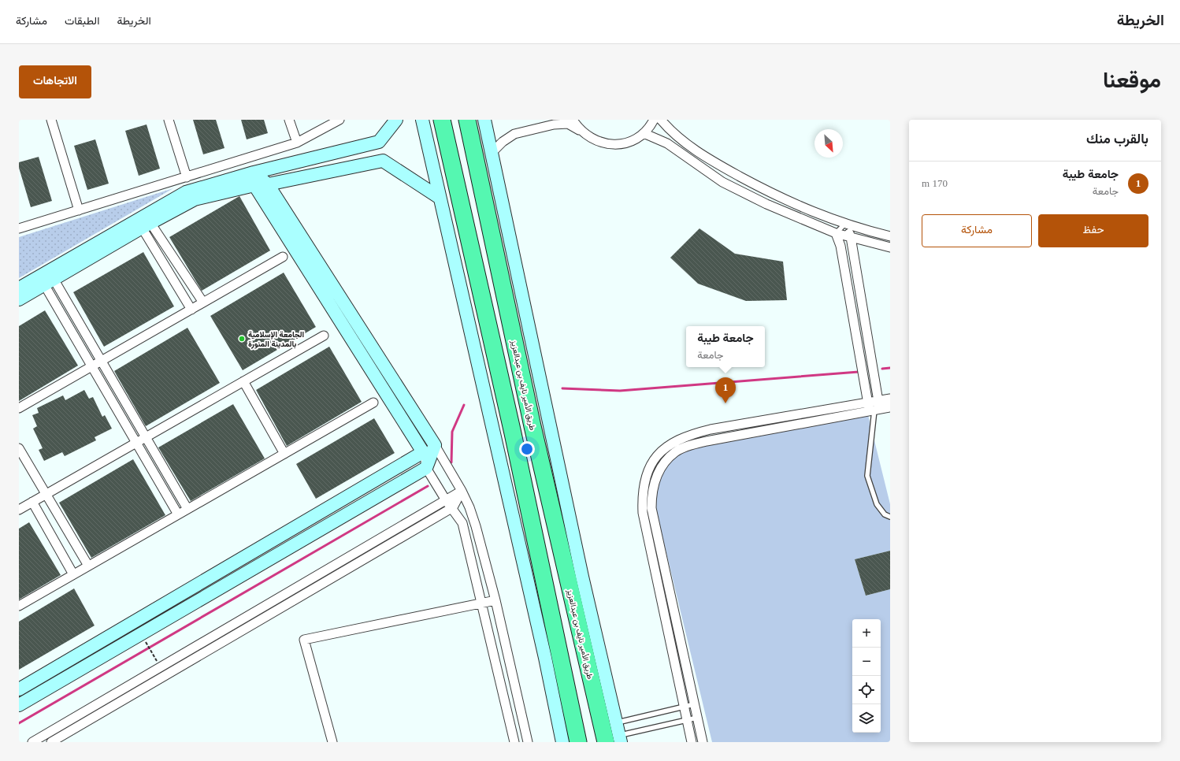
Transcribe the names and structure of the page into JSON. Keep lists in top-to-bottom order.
{
  "streets": {
    "highway": ["طريق الأمير نايف بن عبدالعزيز"]
  },
  "places": ["الجامعة الإسلامية بالمدينة المنورة"],
  "north": "bottom right",
  "page": {
    "header": "الخريطة",
    "nav": ["الخريطة", "الطبقات", "مشاركة"],
    "title": "موقعنا",
    "buttons": [
      "الاتجاهات",
      ["حفظ", "مشاركة"]
    ],
    "heading": "بالقرب منك",
    "list": [
      {
        "mark": "1",
        "name": "جامعة طيبة",
        "note": "جامعة",
        "value": "170 m"
      }
    ],
    "popup": ["جامعة طيبة", "جامعة"],
    "pins": "1",
    "map_buttons": ["+", "−"]
  }
}
